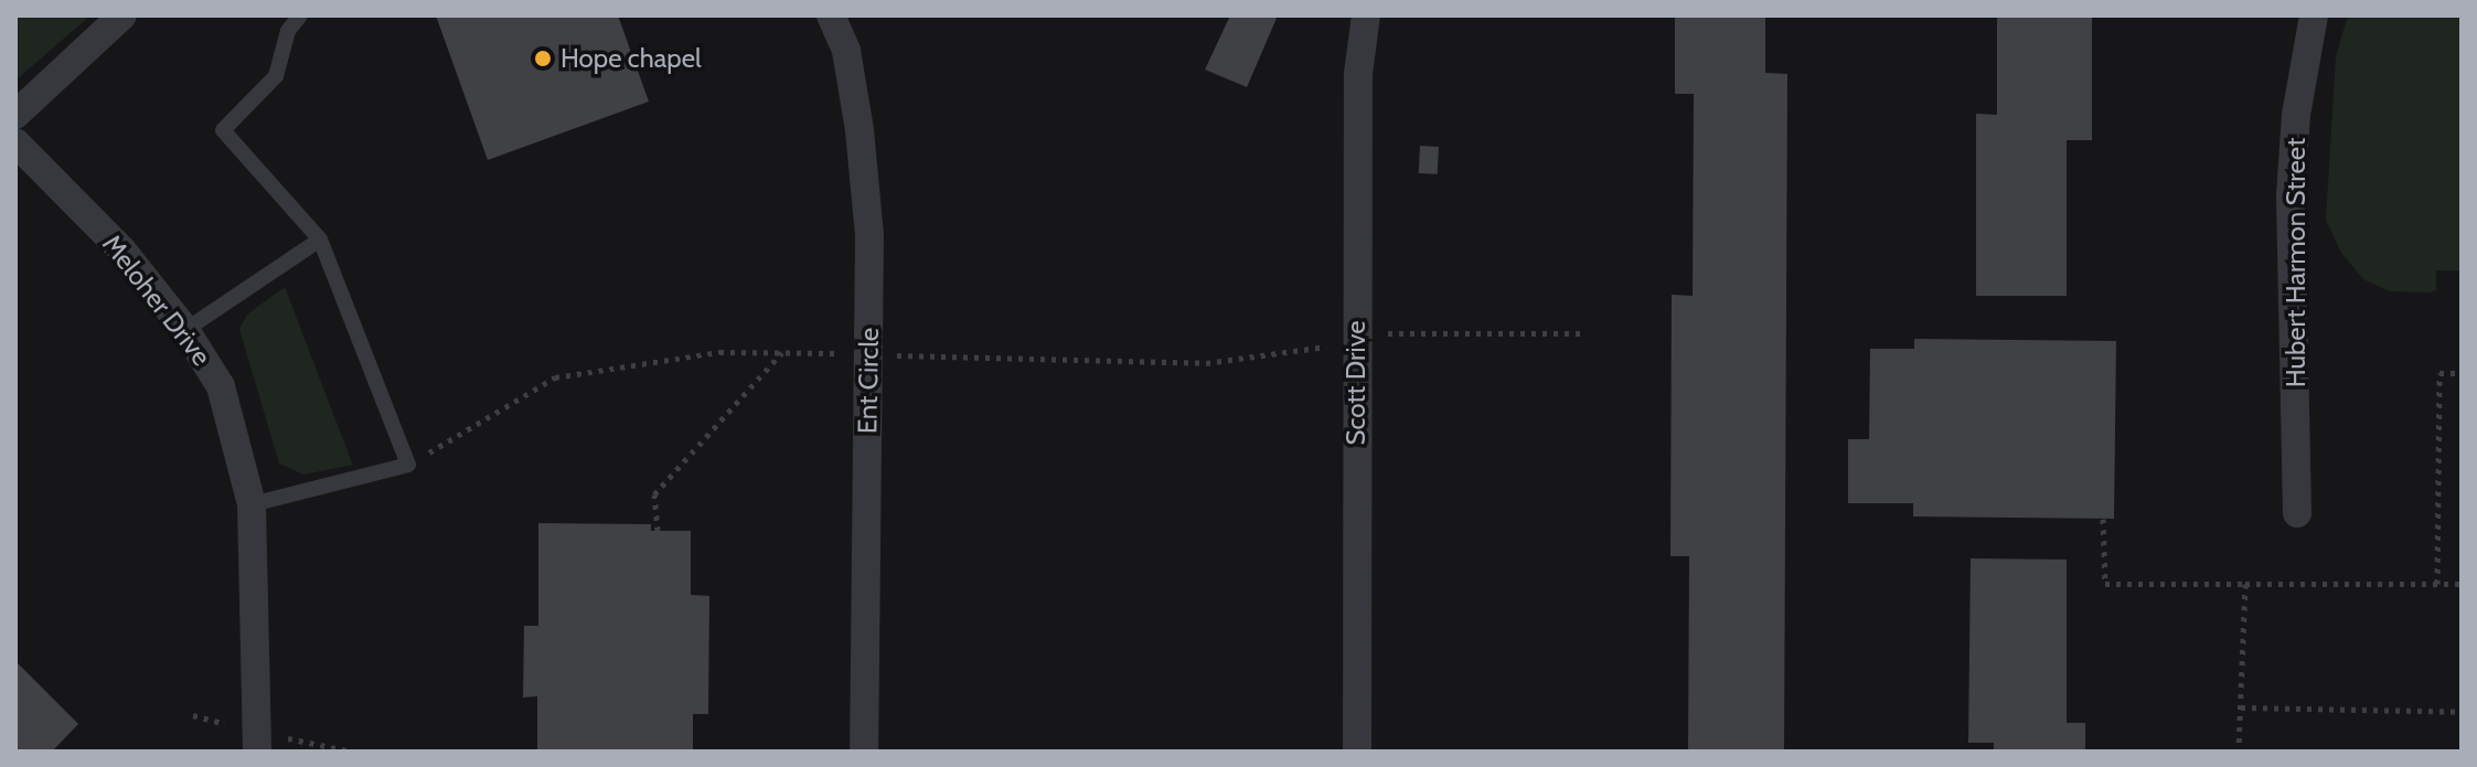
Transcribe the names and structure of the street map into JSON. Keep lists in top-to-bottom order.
{
  "streets": {
    "street": [
      "Hubert Harmon Street",
      "Meloher Drive",
      "Ent Circle",
      "Scott Drive"
    ]
  },
  "places": ["Hope chapel"]
}
